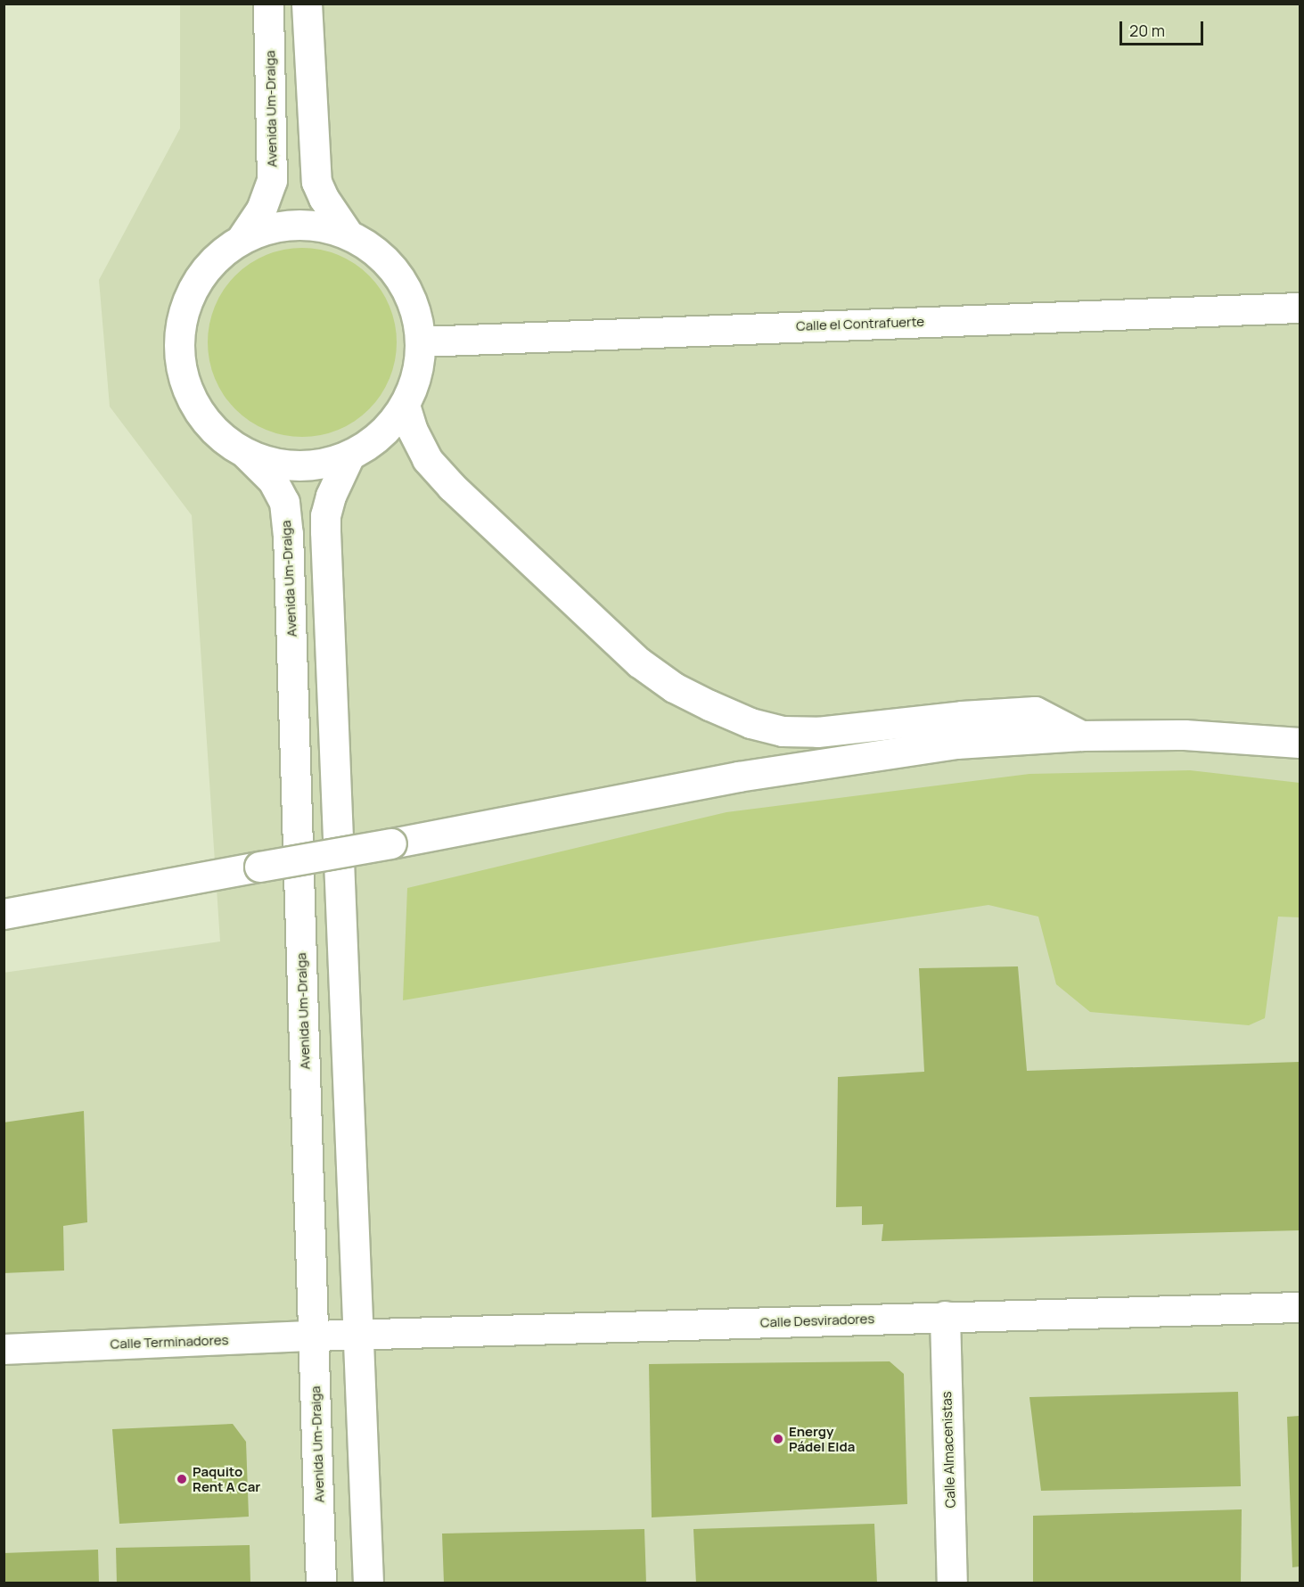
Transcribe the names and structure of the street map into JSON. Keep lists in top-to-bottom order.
{
  "streets": {
    "street": [
      "Avenida Um-Draiga",
      "Calle el Contrafuerte",
      "Calle Desviradores",
      "Calle Terminadores",
      "Calle Almacenistas"
    ]
  },
  "crossings": [
    ["Avenida Um-Draiga", "Calle Desviradores"],
    ["Avenida Um-Draiga", "Calle Terminadores"],
    ["Calle Desviradores", "Calle Terminadores"],
    ["Calle Desviradores", "Calle Almacenistas"]
  ],
  "places": ["Energy Pádel Elda", "Paquito Rent A Car"],
  "scale_bar": "20 m"
}
